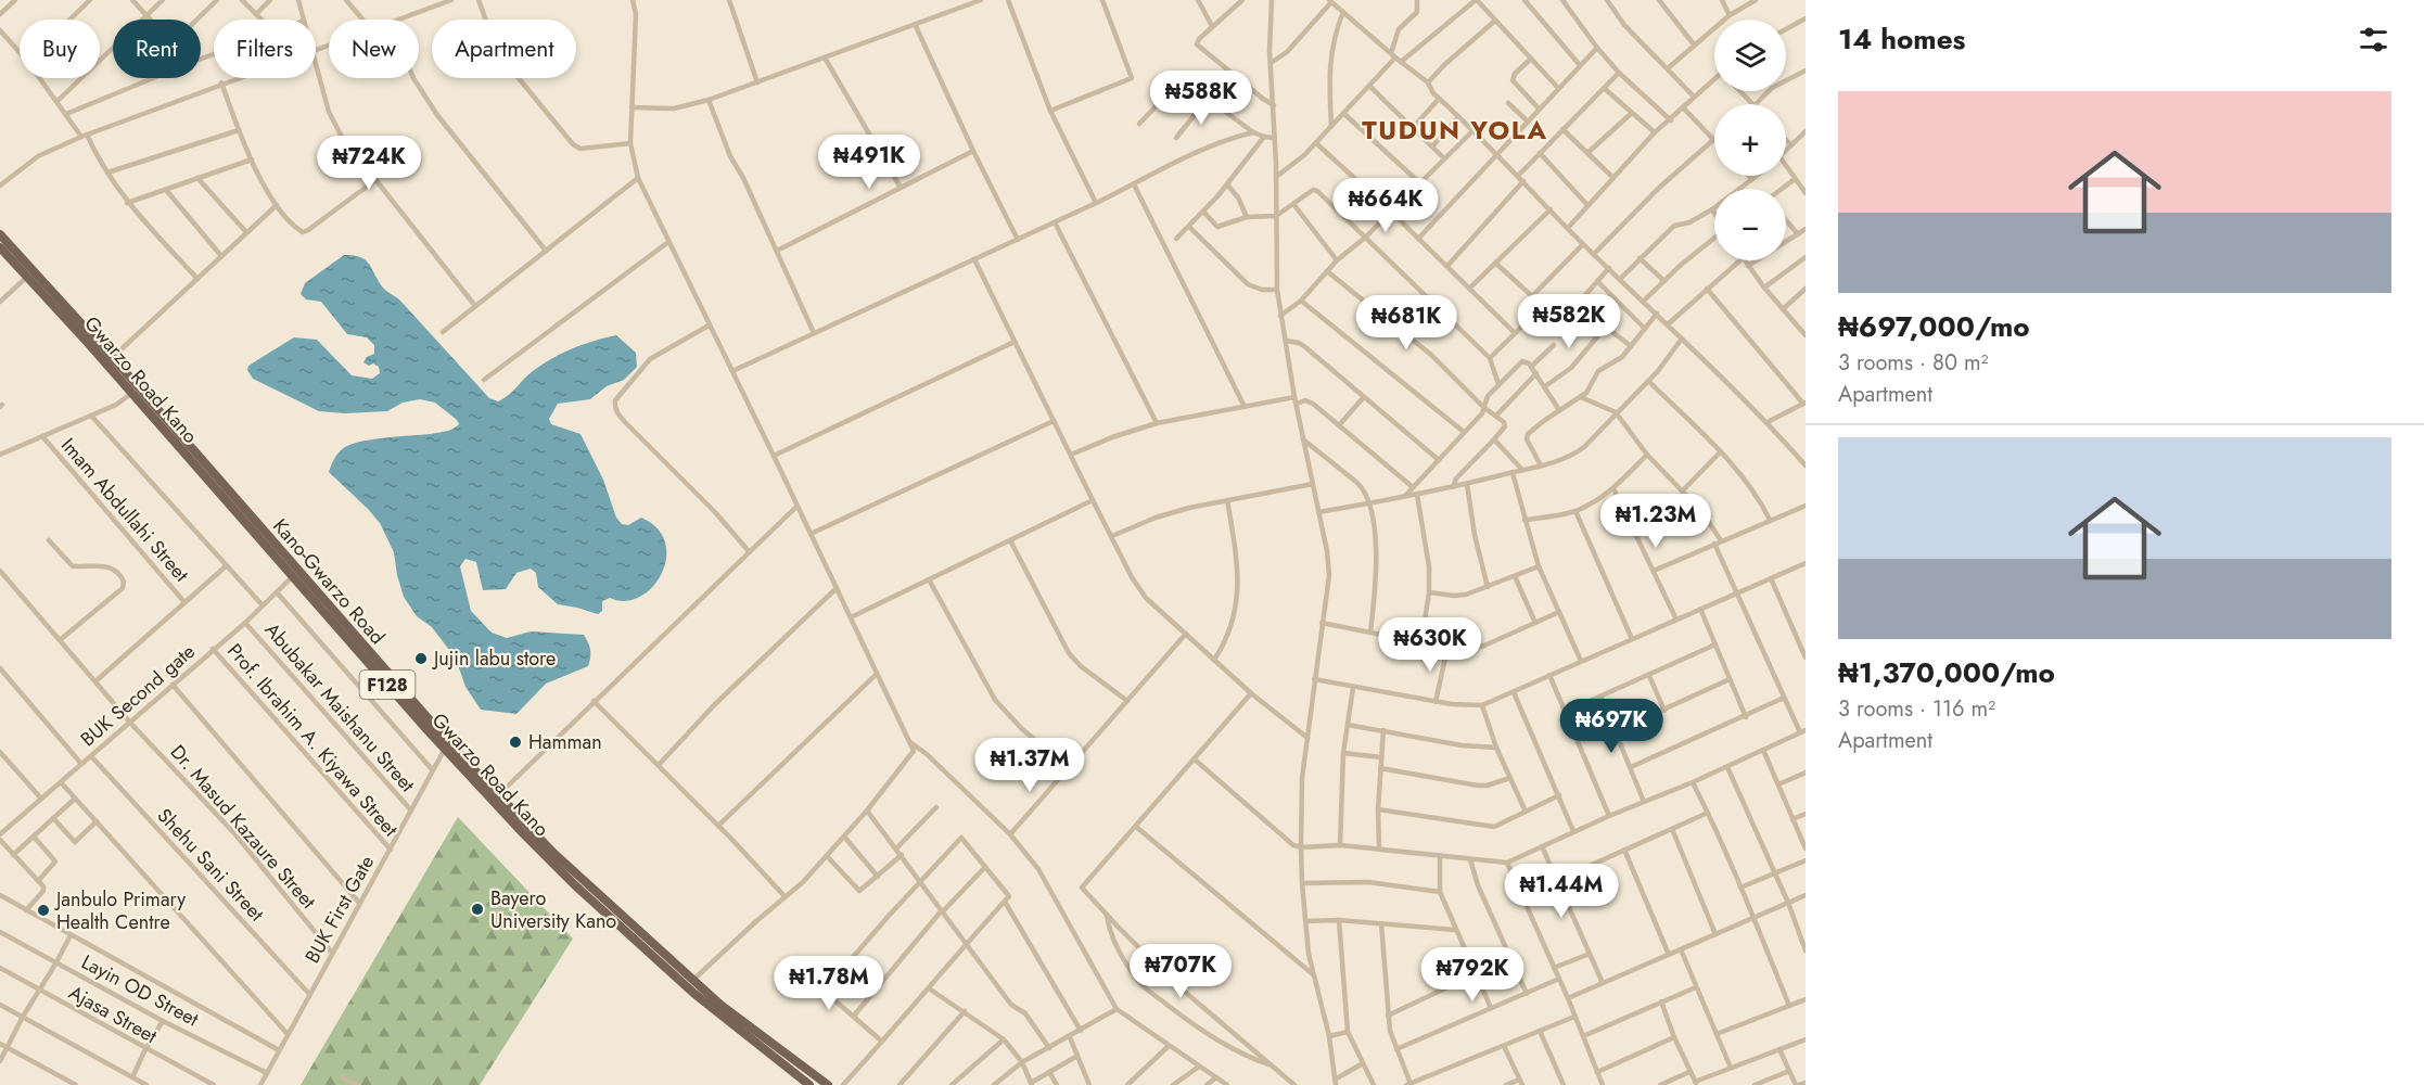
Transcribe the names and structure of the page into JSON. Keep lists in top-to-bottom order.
{
  "streets": {
    "main road": ["Gwarzo Road Kano", "Kano-Gwarzo Road", "F128"],
    "street": [
      "Imam Abdullahi Street",
      "BUK Second gate",
      "Abubakar Maishanu Street",
      "Prof. Ibrahim A. Kiyawa Street",
      "Dr. Masud Kazaure Street",
      "Shehu Sani Street",
      "BUK First Gate",
      "Layin OD Street",
      "Ajasa Street"
    ]
  },
  "crossings": [
    ["Gwarzo Road Kano", "Kano-Gwarzo Road"],
    ["Gwarzo Road Kano", "BUK Second gate"],
    ["Gwarzo Road Kano", "BUK First Gate"],
    ["BUK Second gate", "Abubakar Maishanu Street"],
    ["BUK Second gate", "Prof. Ibrahim A. Kiyawa Street"],
    ["BUK Second gate", "Dr. Masud Kazaure Street"],
    ["BUK Second gate", "Shehu Sani Street"],
    ["Abubakar Maishanu Street", "BUK First Gate"],
    ["Prof. Ibrahim A. Kiyawa Street", "BUK First Gate"],
    ["Dr. Masud Kazaure Street", "BUK First Gate"],
    ["Shehu Sani Street", "BUK First Gate"],
    ["BUK First Gate", "Layin OD Street"]
  ],
  "districts": ["TUDUN YOLA"],
  "places": [
    "Jujin labu store",
    "Hamman",
    "Bayero University Kano",
    "Janbulo Primary Health Centre"
  ],
  "page": {
    "heading": "14 homes",
    "map_buttons": ["+", "−"],
    "chip": [
      "Buy",
      "Rent",
      "Filters",
      "New",
      "Apartment"
    ],
    "price": [
      "₦588K",
      "₦491K",
      "₦724K",
      "₦664K",
      "₦582K",
      "₦681K",
      "₦1.23M",
      "₦630K",
      "₦697K",
      "₦1.37M",
      "₦1.44M",
      "₦707K",
      "₦792K",
      "₦1.78M"
    ],
    "list": [
      {
        "name": "₦697,000/mo",
        "note": "3 rooms · 80 m² · Apartment"
      },
      {
        "name": "₦1,370,000/mo",
        "note": "3 rooms · 116 m² · Apartment"
      }
    ]
  }
}
